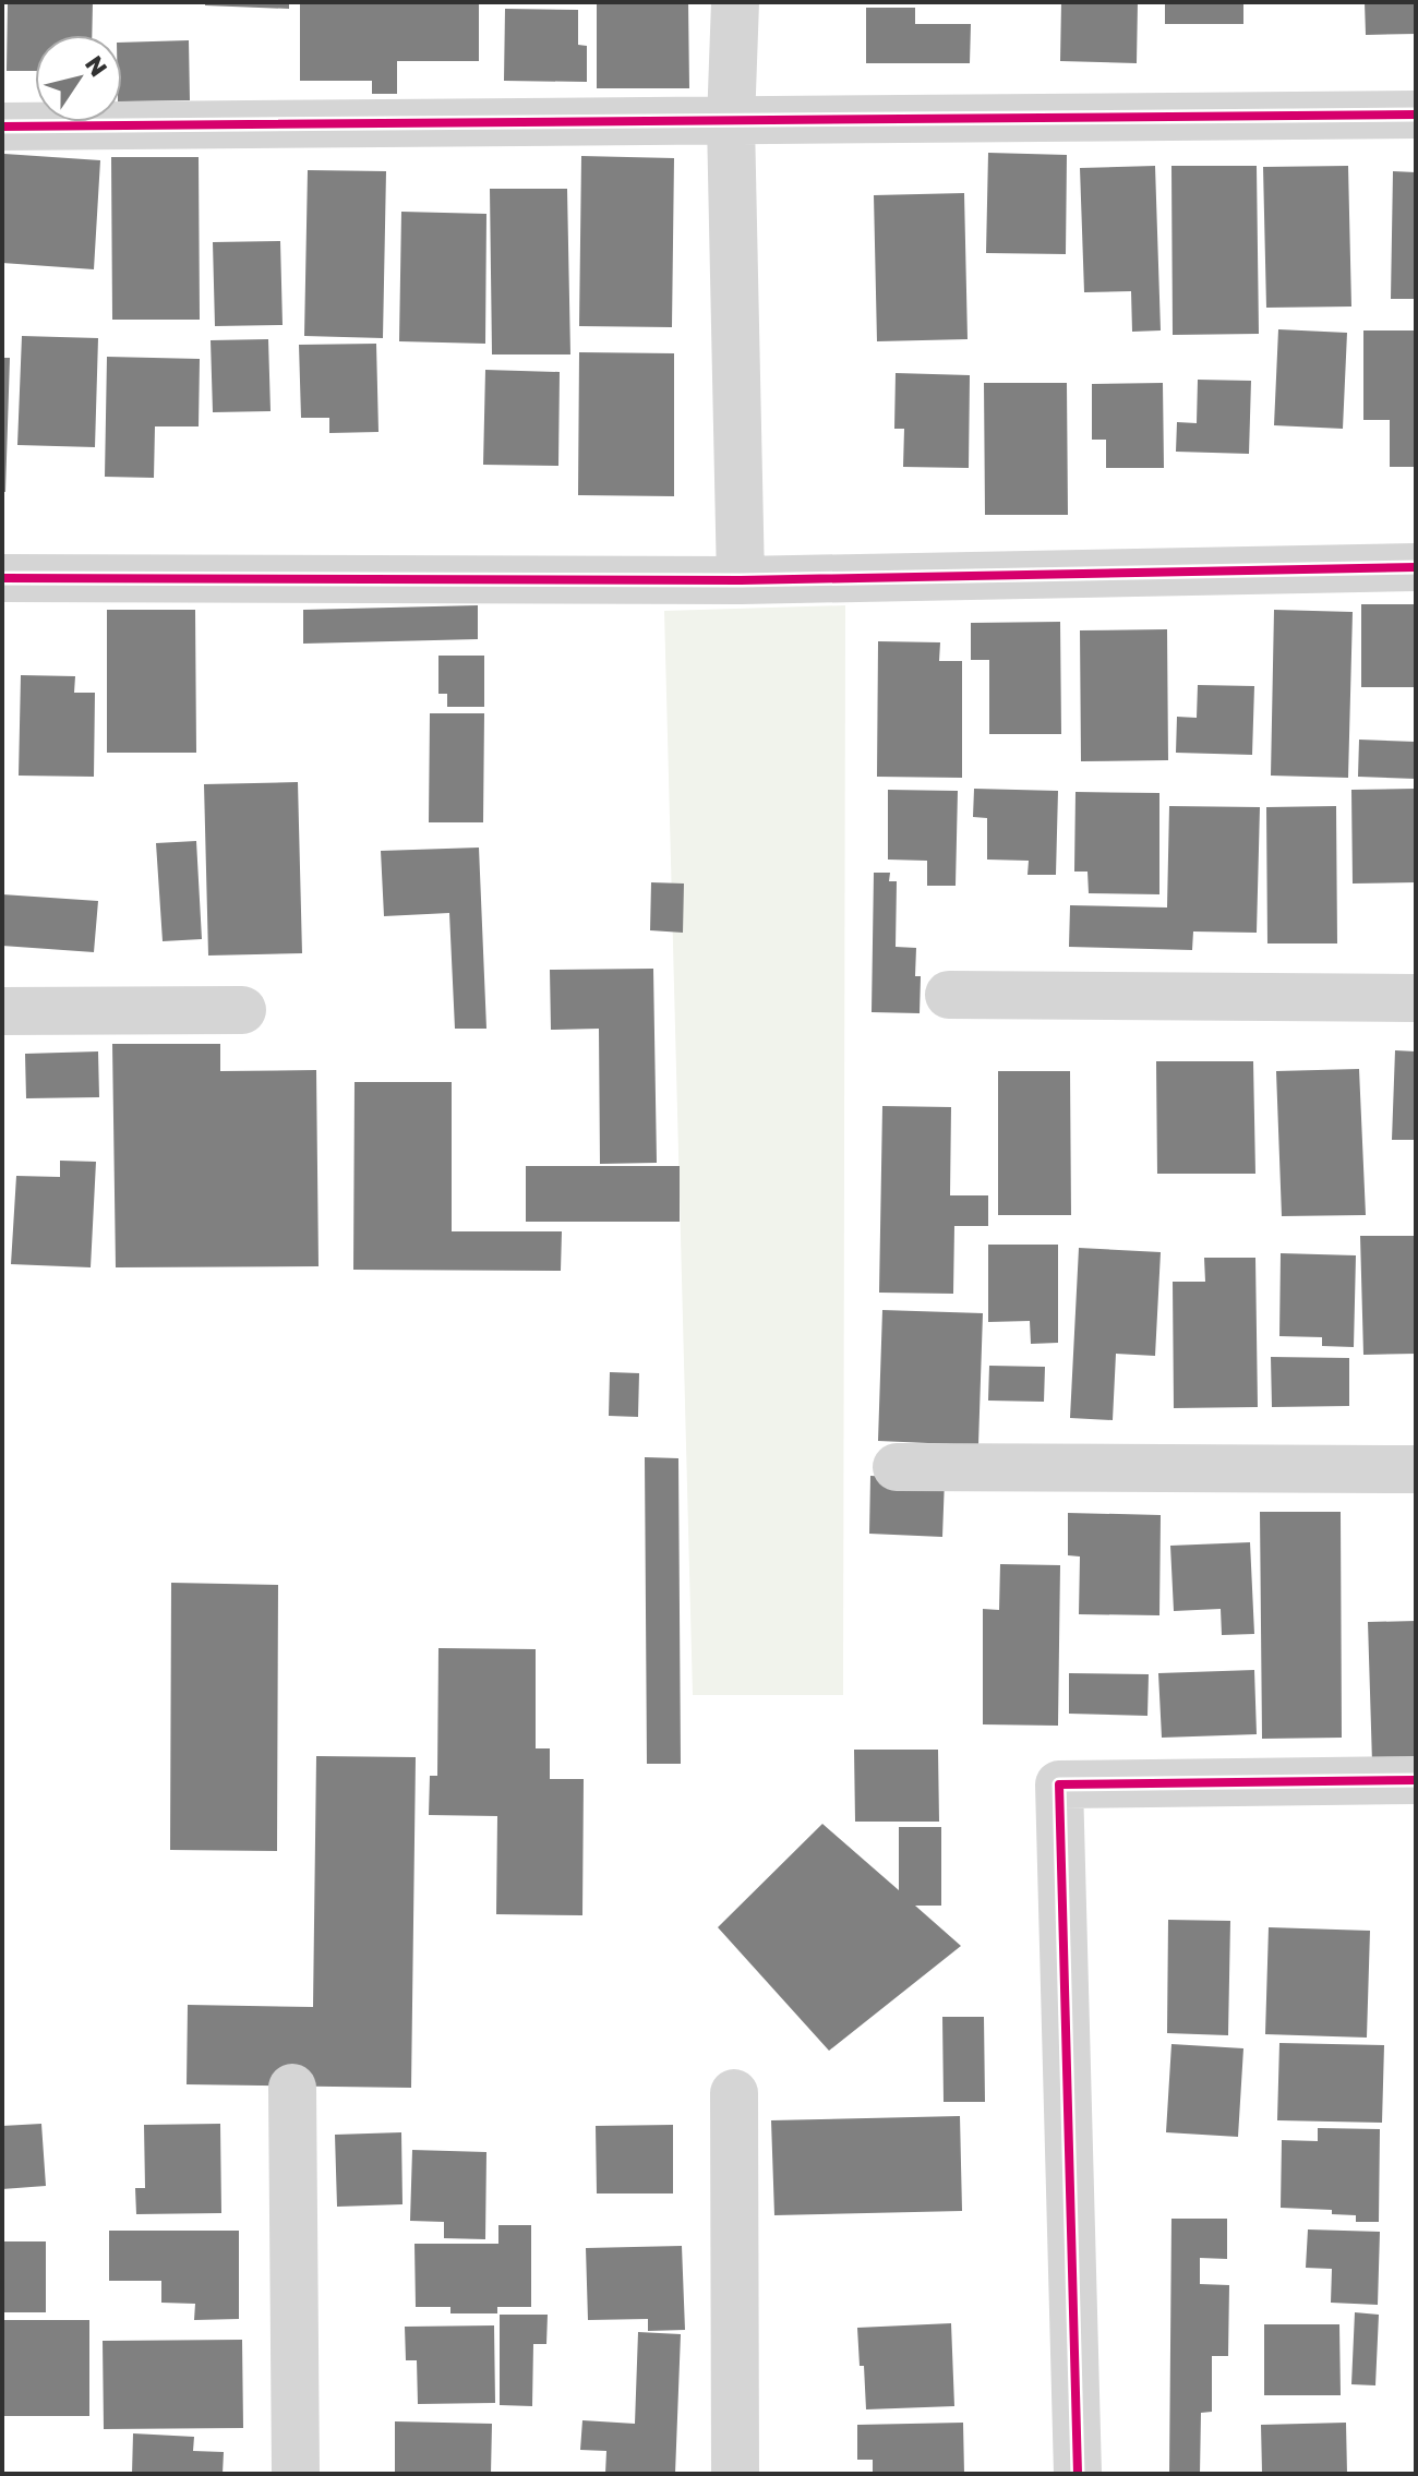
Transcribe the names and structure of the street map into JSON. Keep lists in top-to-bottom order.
{
  "north": "top right"
}
